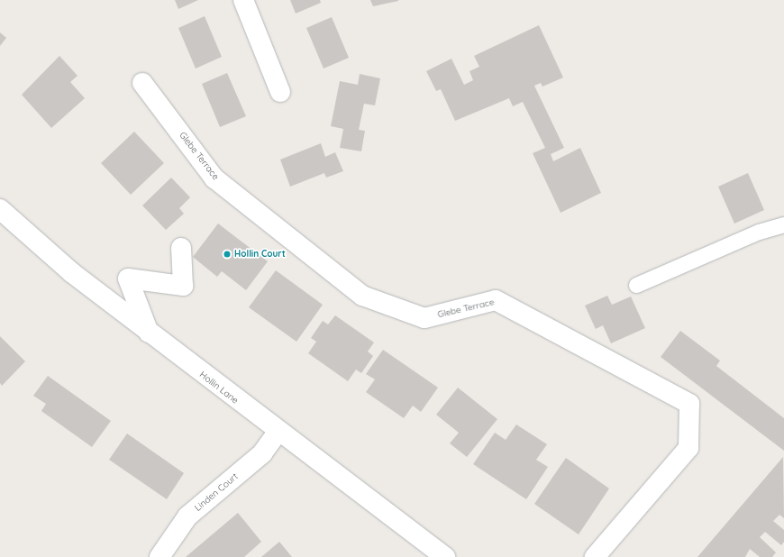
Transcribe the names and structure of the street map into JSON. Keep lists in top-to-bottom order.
{
  "streets": {
    "street": ["Glebe Terrace", "Hollin Lane", "Linden Court"]
  },
  "crossings": [
    ["Hollin Lane", "Linden Court"]
  ],
  "places": ["Hollin Court"]
}
